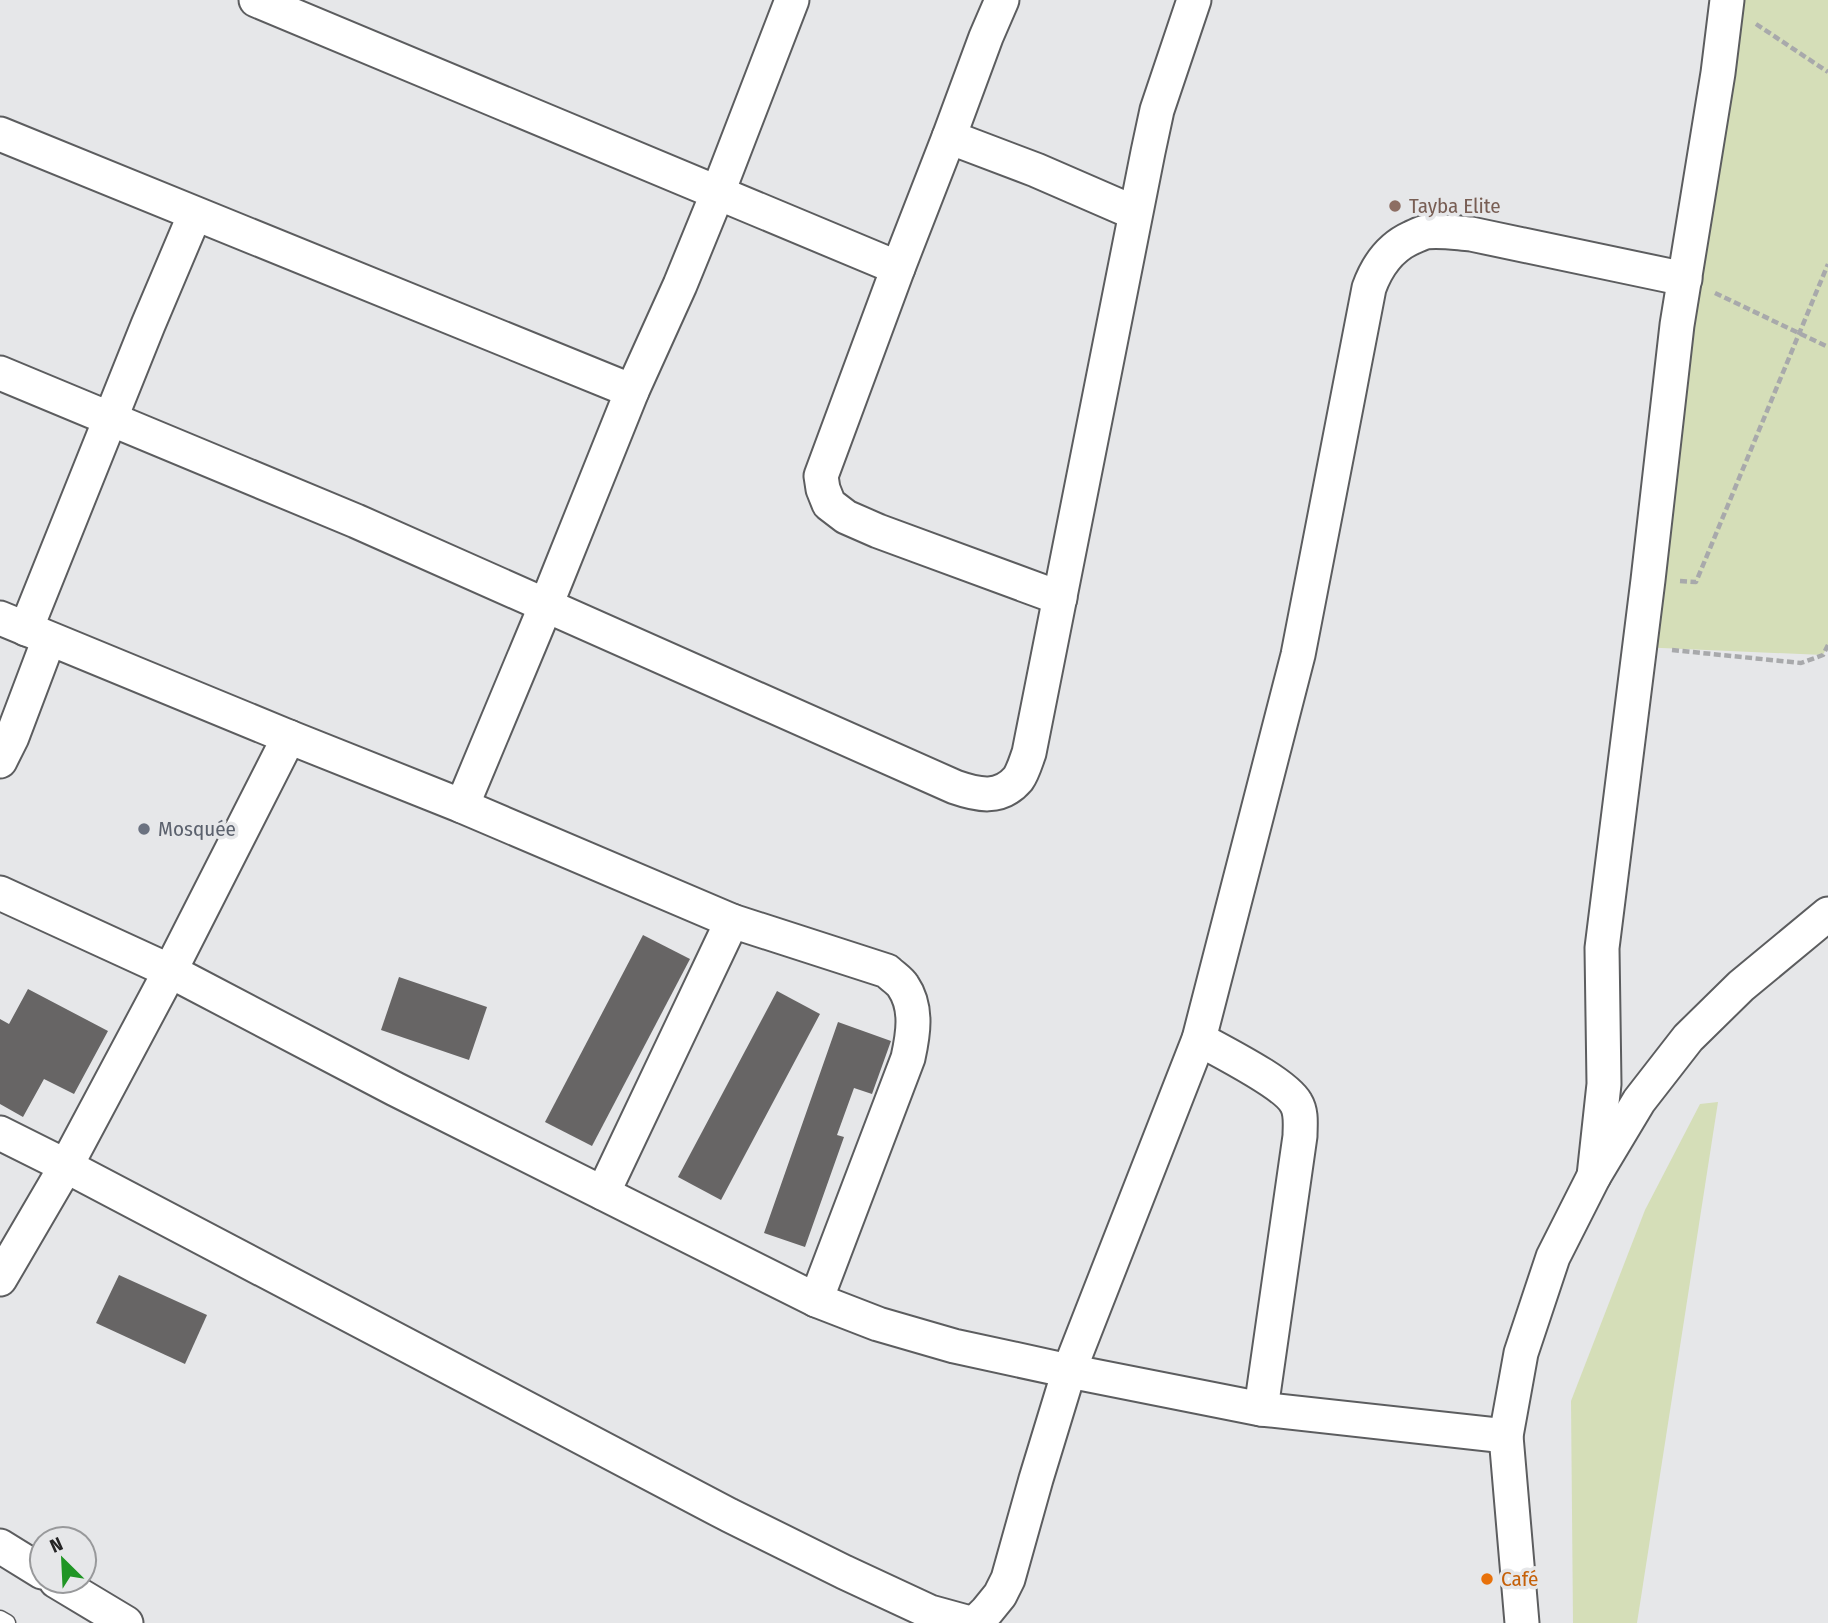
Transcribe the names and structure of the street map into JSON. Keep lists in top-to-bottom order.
{
  "places": ["Tayba Elite", "Mosquée", "Café"],
  "north": "top left"
}
